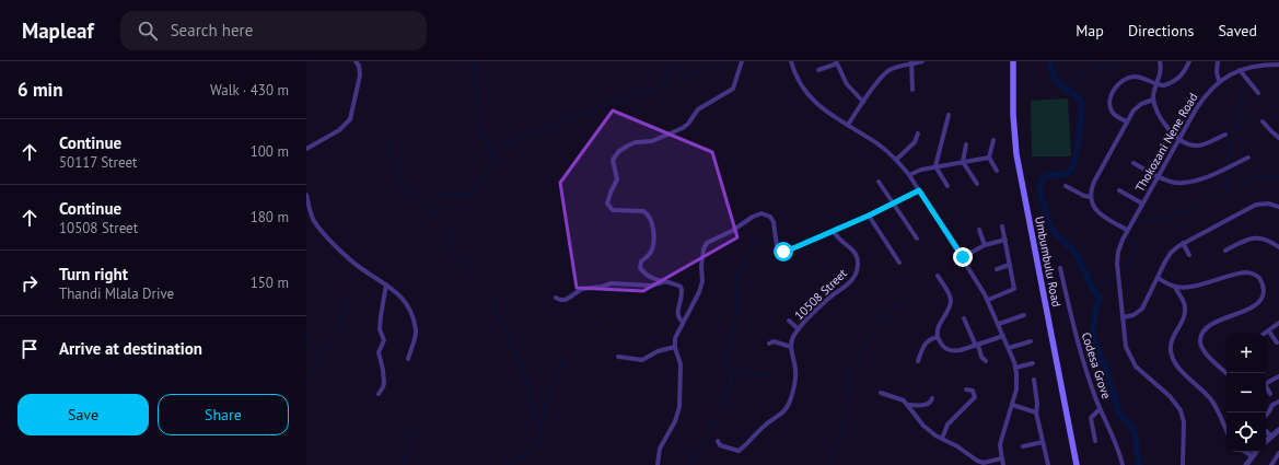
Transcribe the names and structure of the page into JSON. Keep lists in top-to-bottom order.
{
  "streets": {
    "main road": ["Umbumbulu Road"],
    "street": ["Thokozani Nene Road", "10508 Street", "Codesa Grove"]
  },
  "page": {
    "header": "Mapleaf",
    "search": "Search here",
    "nav": ["Map", "Directions", "Saved"],
    "heading": ["6 min", "Walk · 430 m"],
    "list": [
      ["Continue", "50117 Street", "100 m"],
      ["Continue", "10508 Street", "180 m"],
      ["Turn right", "Thandi Mlala Drive", "150 m"],
      "Arrive at destination"
    ],
    "map_buttons": ["+", "−"],
    "buttons": ["Save", "Share"]
  }
}
